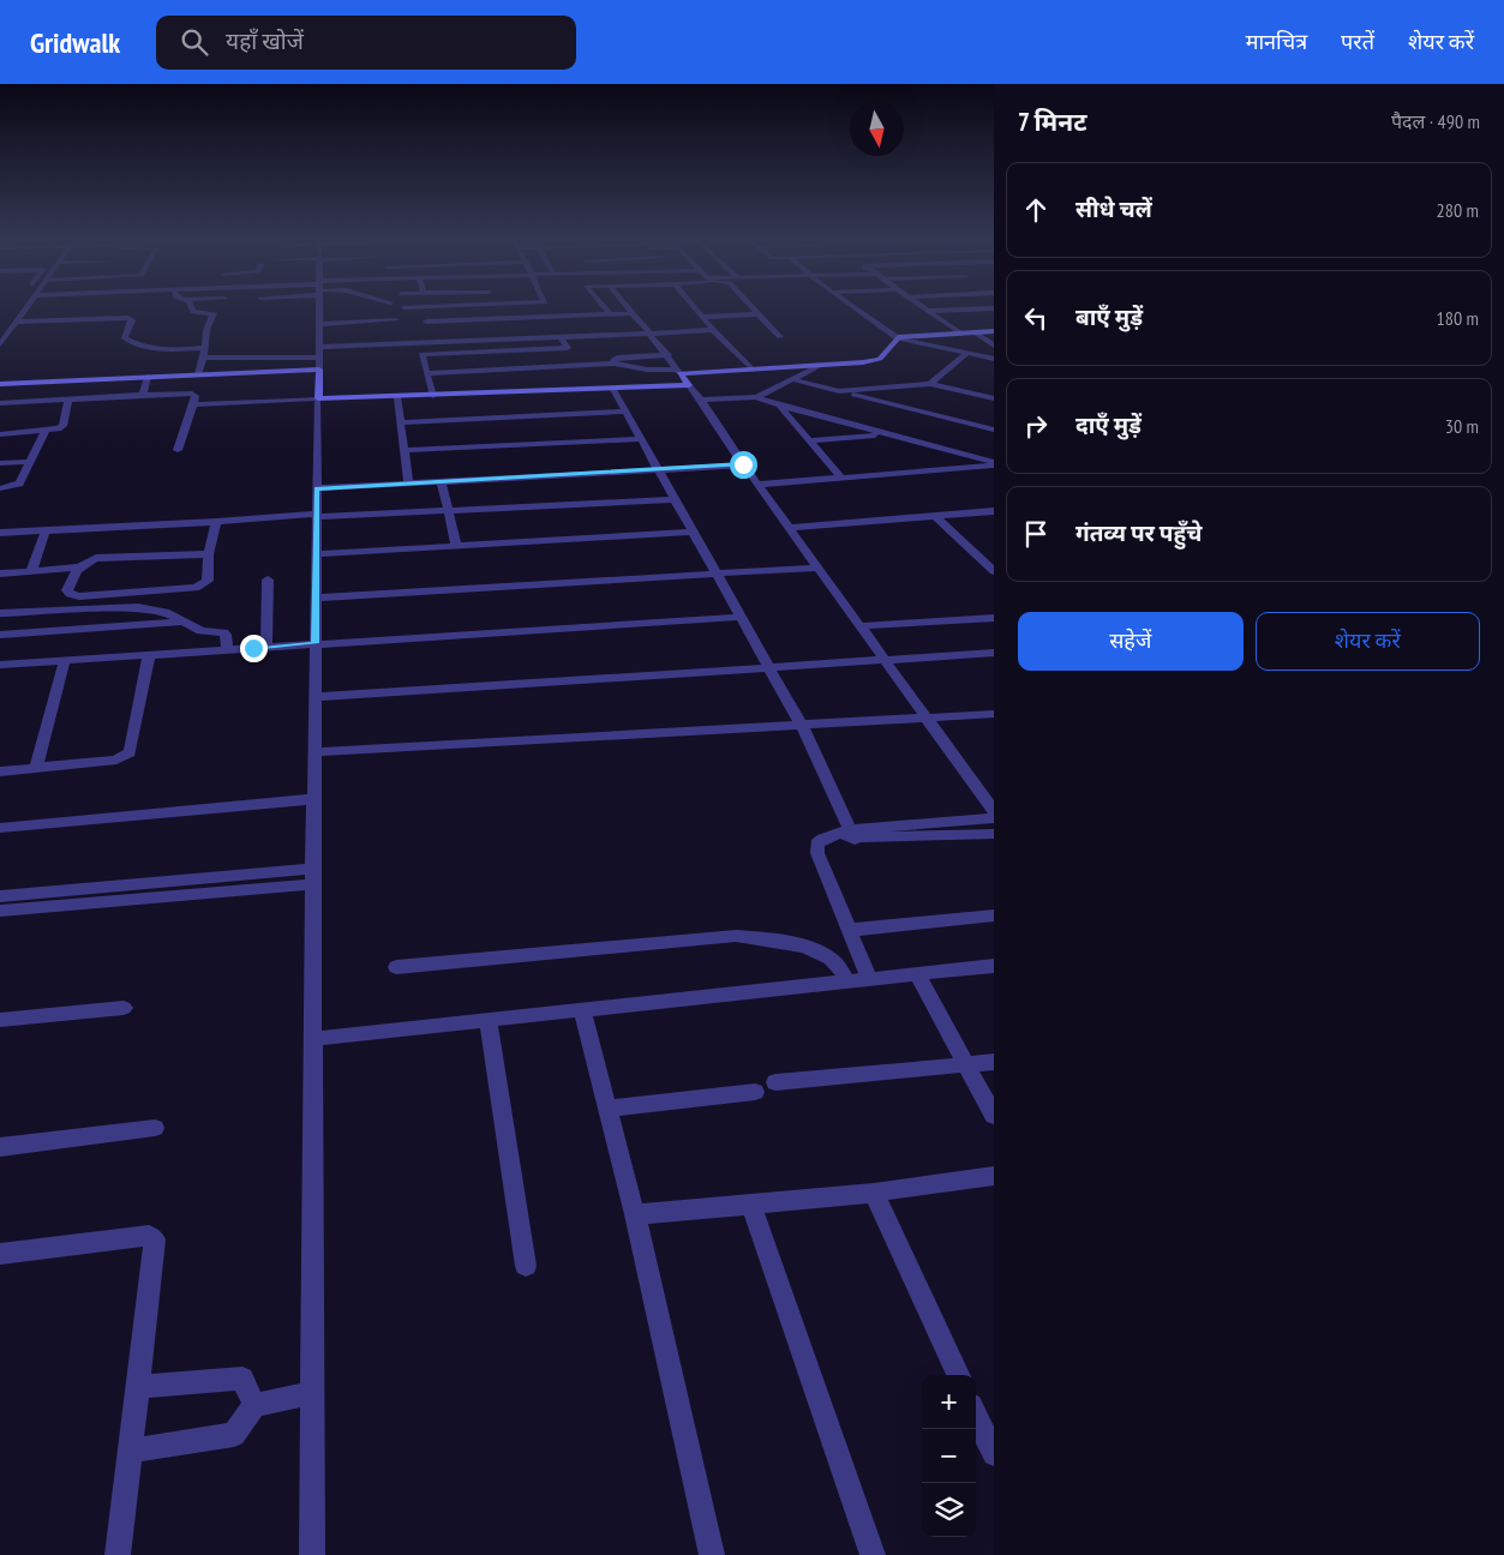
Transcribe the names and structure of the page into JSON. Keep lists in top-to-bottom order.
{
  "north": "bottom",
  "page": {
    "header": "Gridwalk",
    "search": "यहाँ खोजें",
    "nav": ["मानचित्र", "परतें", "शेयर करें"],
    "heading": ["7 मिनट", "पैदल · 490 m"],
    "list": [
      ["सीधे चलें", "280 m"],
      ["बाएँ मुड़ें", "180 m"],
      ["दाएँ मुड़ें", "30 m"],
      "गंतव्य पर पहुँचे"
    ],
    "buttons": ["सहेजें", "शेयर करें"],
    "map_buttons": ["+", "−"]
  }
}
